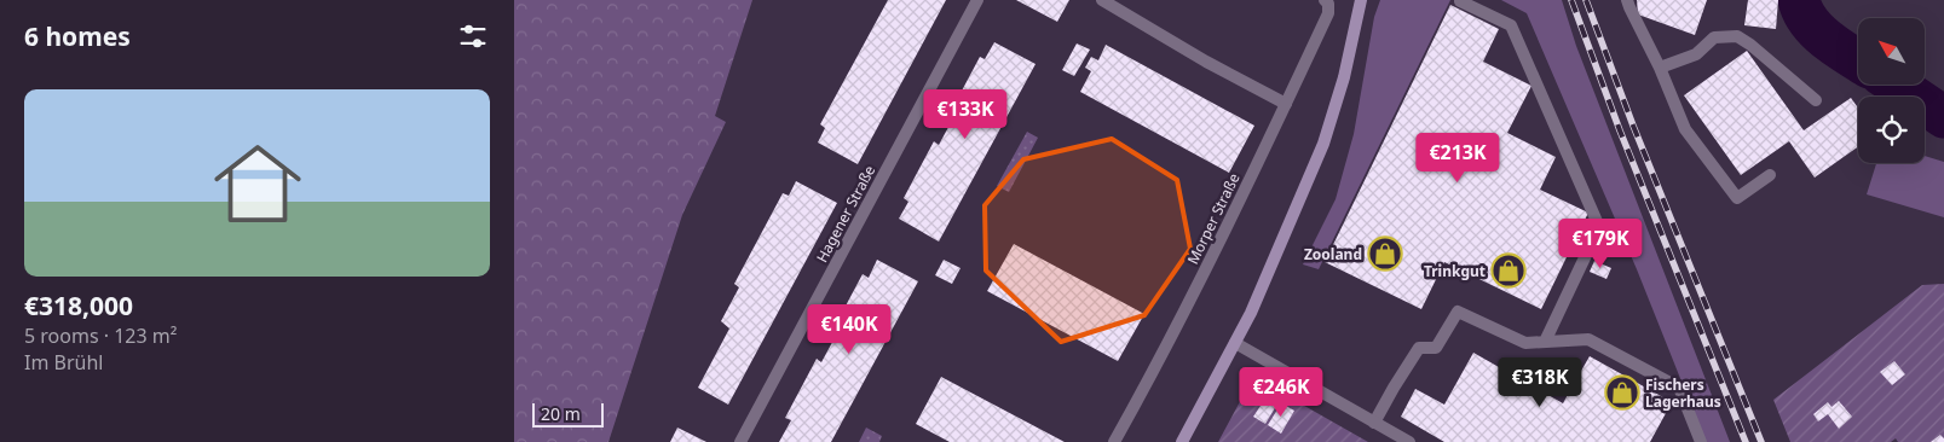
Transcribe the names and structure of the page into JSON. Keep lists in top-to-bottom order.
{
  "streets": {
    "street": ["Hagener Straße", "Morper Straße"]
  },
  "places": {
    "shop": ["Zooland", "Trinkgut", "Fischers Lagerhaus"]
  },
  "scale_bar": "20 m",
  "north": "top left",
  "page": {
    "heading": "6 homes",
    "list": [
      {
        "name": "€318,000",
        "note": "5 rooms · 123 m² · Im Brühl"
      }
    ],
    "price": [
      "€133K",
      "€213K",
      "€179K",
      "€140K",
      "€318K",
      "€246K"
    ],
    "scale": "20 m"
  }
}
